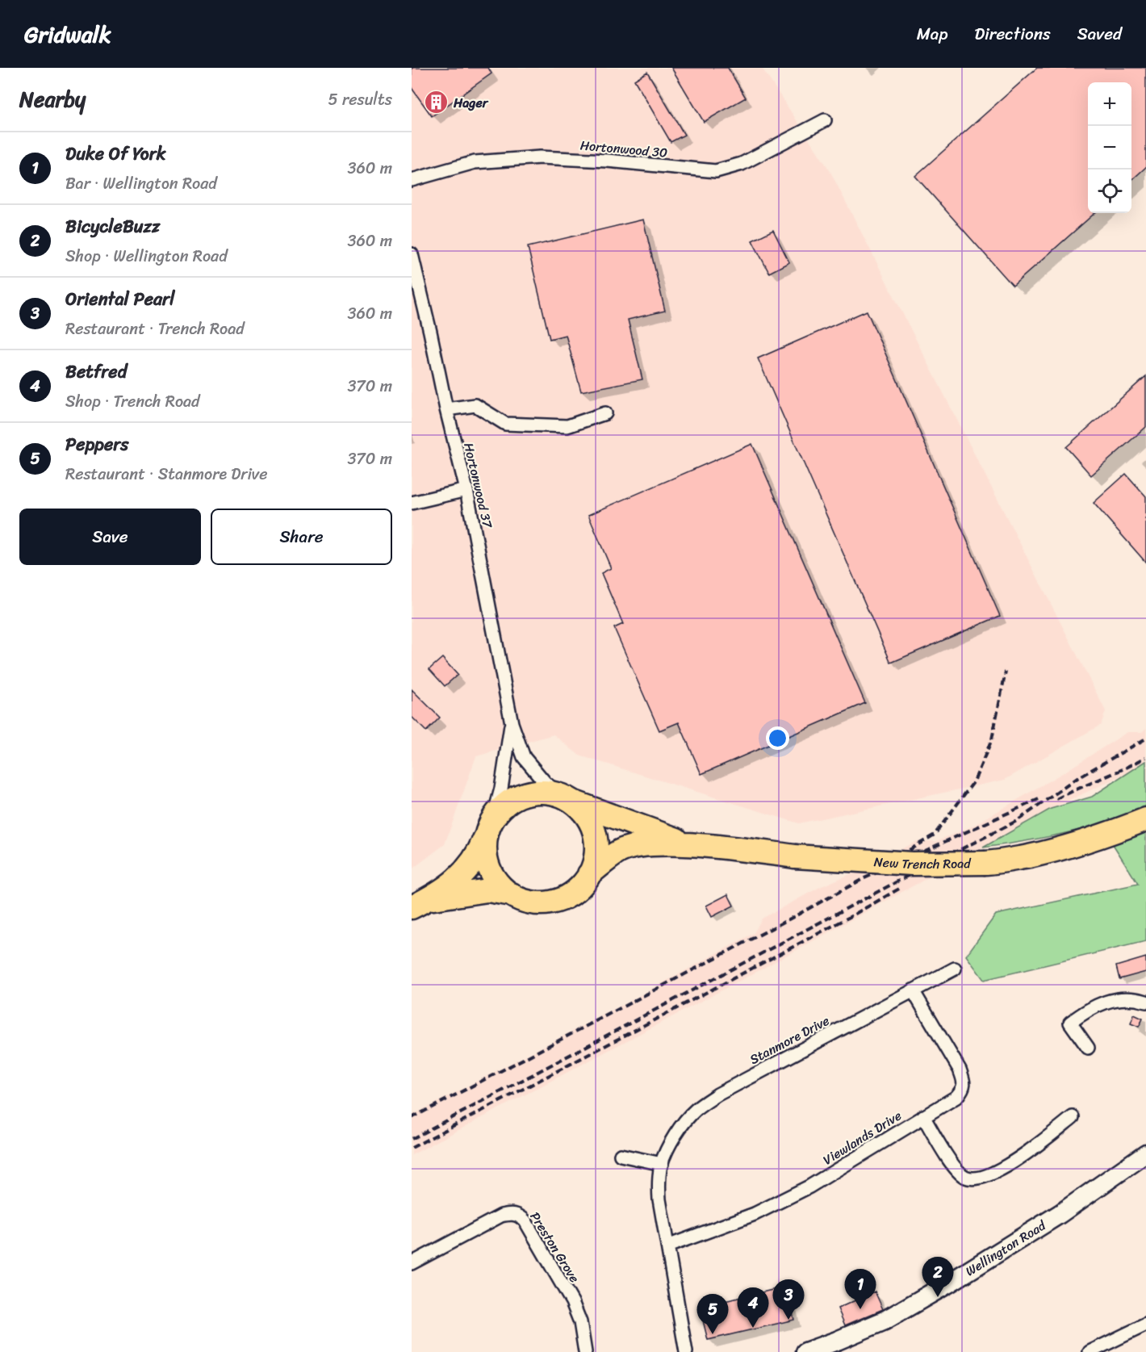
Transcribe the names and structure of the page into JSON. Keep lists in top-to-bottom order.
{
  "streets": {
    "highway": ["New Trench Road"],
    "street": [
      "Hortonwood 30",
      "Hortonwood 37",
      "Stanmore Drive",
      "Viewlands Drive",
      "Preston Grove",
      "Wellington Road"
    ]
  },
  "crossings": [
    ["Hortonwood 37", "New Trench Road"],
    ["Stanmore Drive", "Viewlands Drive"]
  ],
  "places": {
    "building": ["Hager"]
  },
  "page": {
    "header": "Gridwalk",
    "nav": ["Map", "Directions", "Saved"],
    "heading": ["Nearby", "5 results"],
    "map_buttons": ["+", "−"],
    "list": [
      {
        "mark": "1",
        "name": "Duke Of York",
        "note": "Bar · Wellington Road",
        "value": "360 m"
      },
      {
        "mark": "2",
        "name": "BicycleBuzz",
        "note": "Shop · Wellington Road",
        "value": "360 m"
      },
      {
        "mark": "3",
        "name": "Oriental Pearl",
        "note": "Restaurant · Trench Road",
        "value": "360 m"
      },
      {
        "mark": "4",
        "name": "Betfred",
        "note": "Shop · Trench Road",
        "value": "370 m"
      },
      {
        "mark": "5",
        "name": "Peppers",
        "note": "Restaurant · Stanmore Drive",
        "value": "370 m"
      }
    ],
    "buttons": ["Save", "Share"],
    "pins": [
      "2",
      "1",
      "3",
      "4",
      "5"
    ]
  }
}
